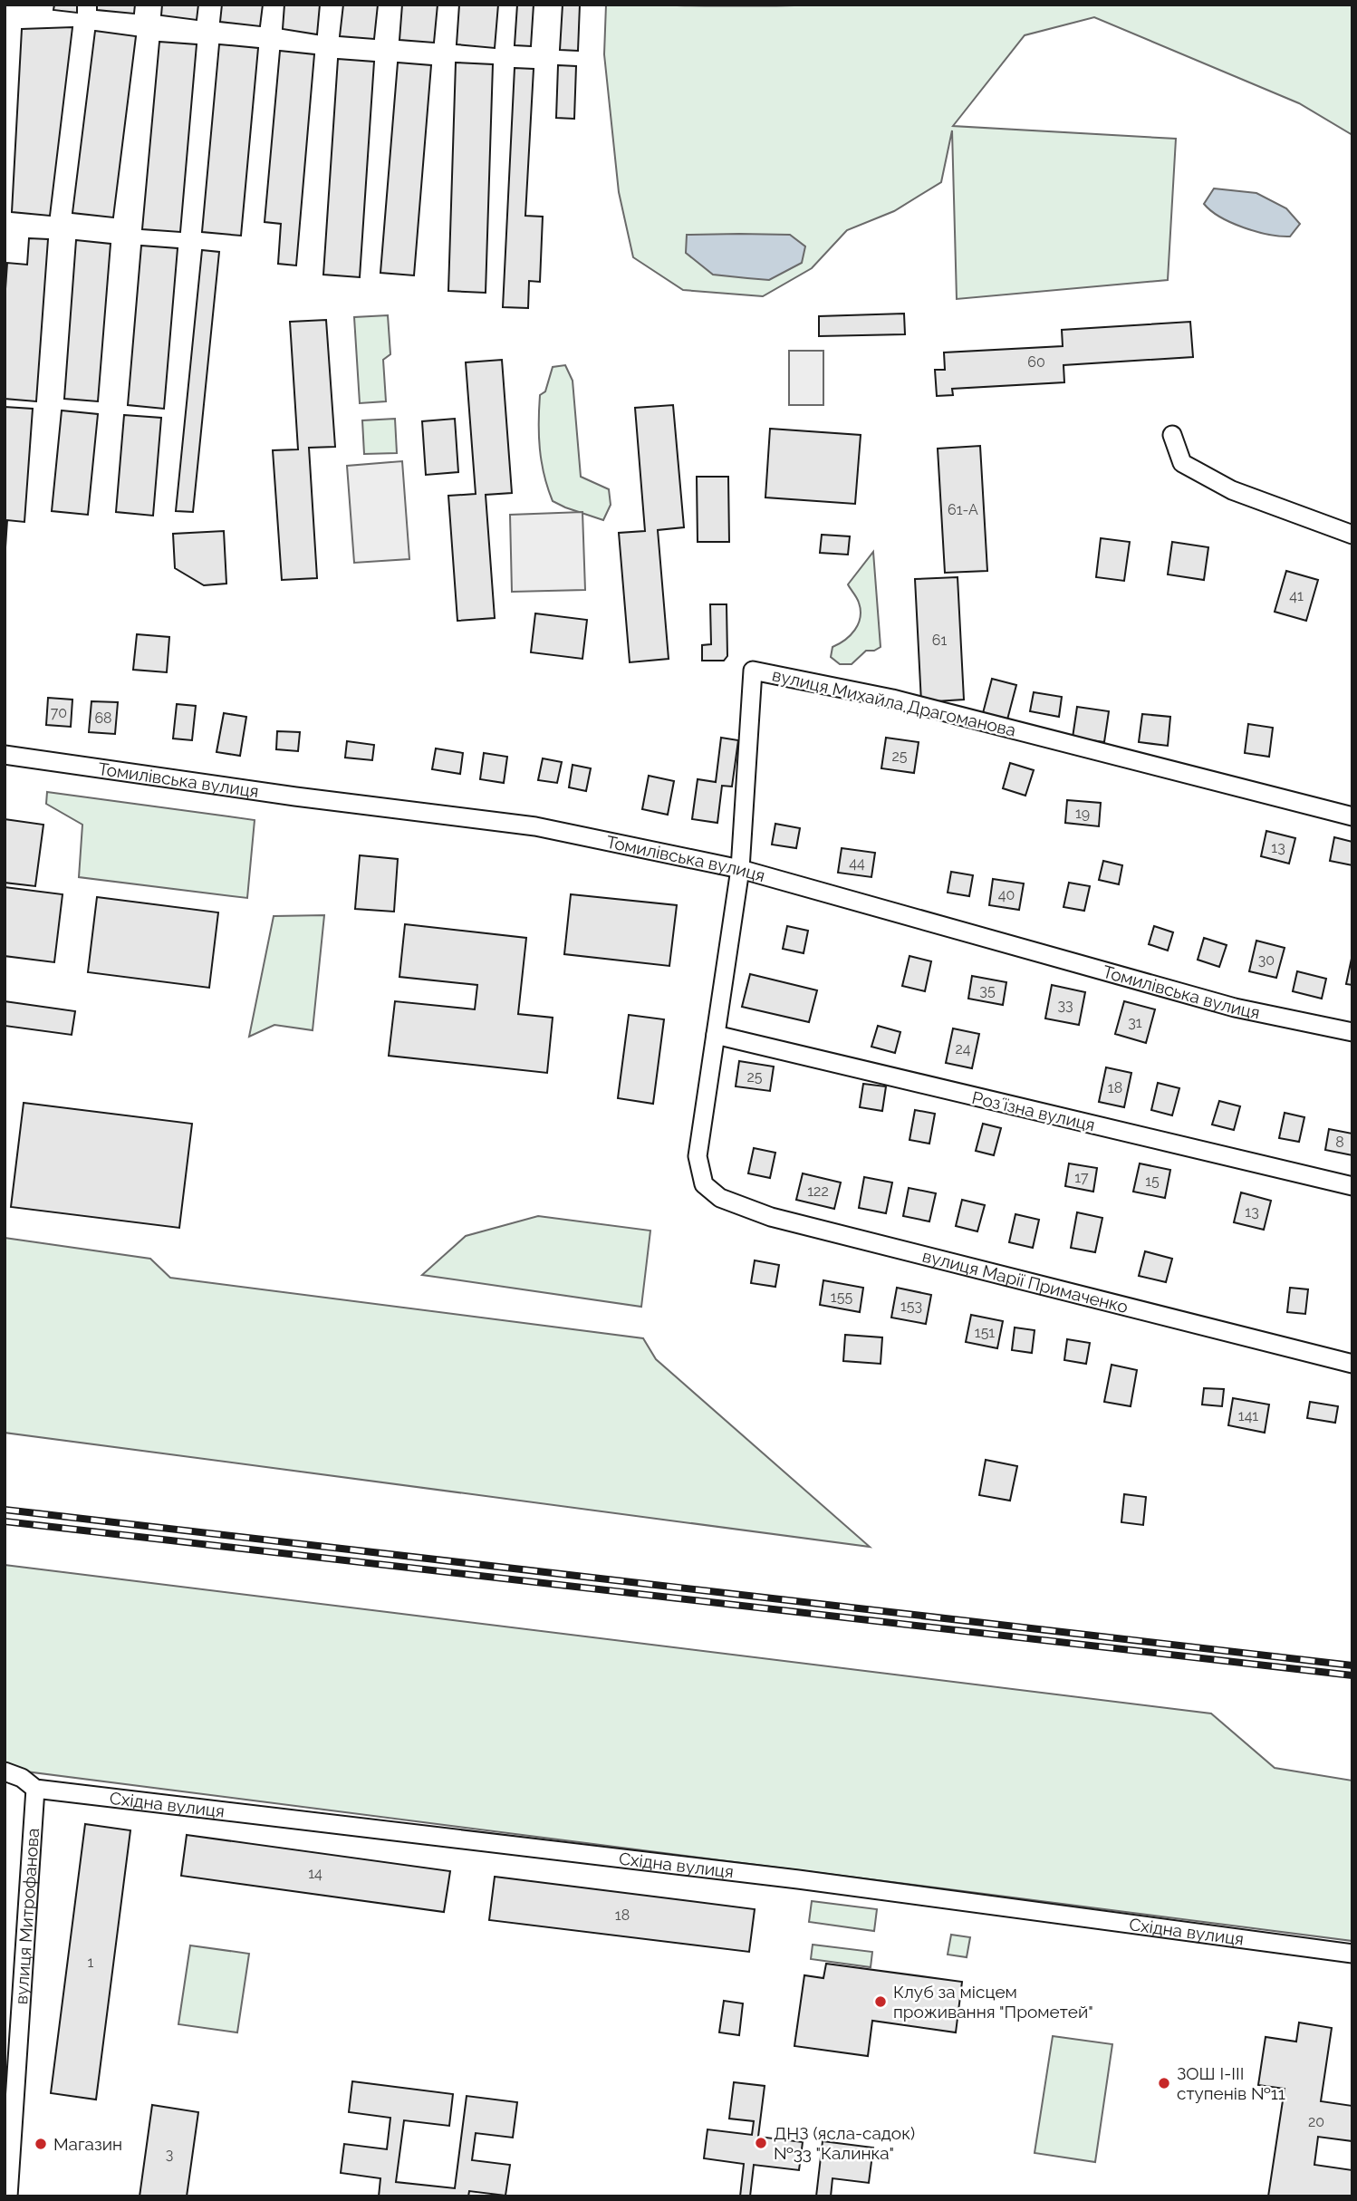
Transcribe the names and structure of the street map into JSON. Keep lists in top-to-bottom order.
{
  "streets": {
    "street": [
      "вулиця Михайла Драгоманова",
      "Томилівська вулиця",
      "Розʼїзна вулиця",
      "вулиця Марії Примаченко",
      "Східна вулиця",
      "вулиця Митрофанова"
    ]
  },
  "crossings": [
    ["вулиця Михайла Драгоманова", "Томилівська вулиця"],
    ["вулиця Михайла Драгоманова", "Розʼїзна вулиця"],
    ["вулиця Михайла Драгоманова", "вулиця Марії Примаченко"],
    ["Східна вулиця", "вулиця Митрофанова"]
  ],
  "places": [
    "Клуб за місцем проживання \"Прометей\"",
    "ЗОШ І-ІІІ ступенів №11",
    "ДНЗ (ясла-садок) №33 \"Калинка\"",
    "Магазин"
  ],
  "house_numbers": [
    "60",
    "61-А",
    "41",
    "61",
    "70",
    "68",
    "25",
    "19",
    "13",
    "44",
    "40",
    "30",
    "35",
    "33",
    "31",
    "24",
    "25",
    "18",
    "8",
    "17",
    "15",
    "122",
    "13",
    "155",
    "153",
    "151",
    "141",
    "14",
    "18",
    "1",
    "20",
    "3"
  ]
}
